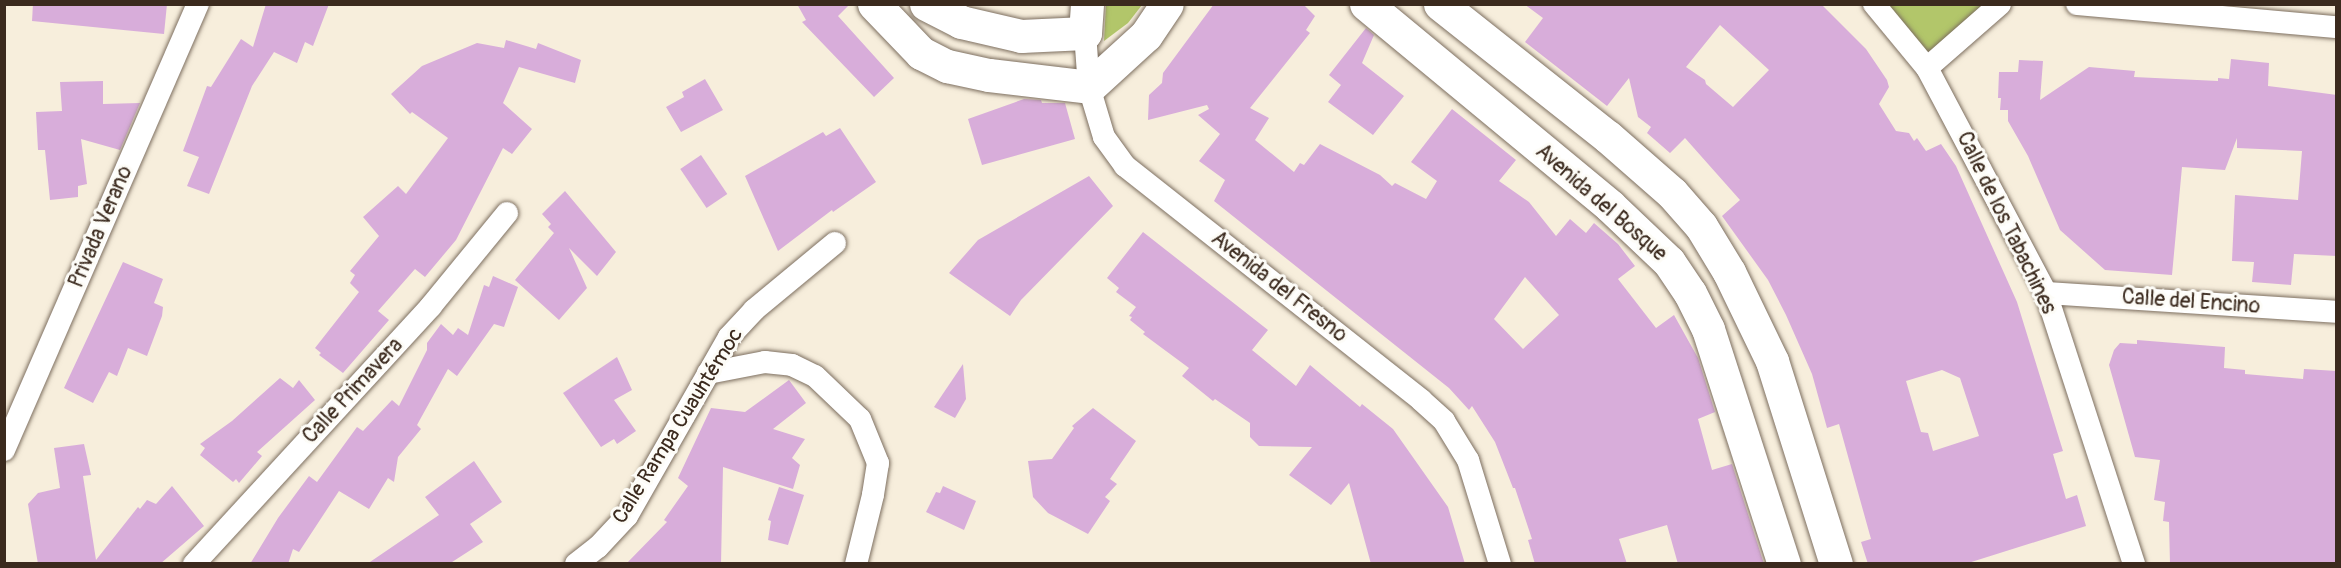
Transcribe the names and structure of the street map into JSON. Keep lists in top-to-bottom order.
{
  "streets": {
    "street": [
      "Avenida del Bosque",
      "Calle de los Tabachines",
      "Privada Verano",
      "Avenida del Fresno",
      "Calle del Encino",
      "Calle Primavera",
      "Calle Rampa Cuauhtémoc"
    ]
  },
  "crossings": [
    ["Calle de los Tabachines", "Calle del Encino"]
  ]
}
